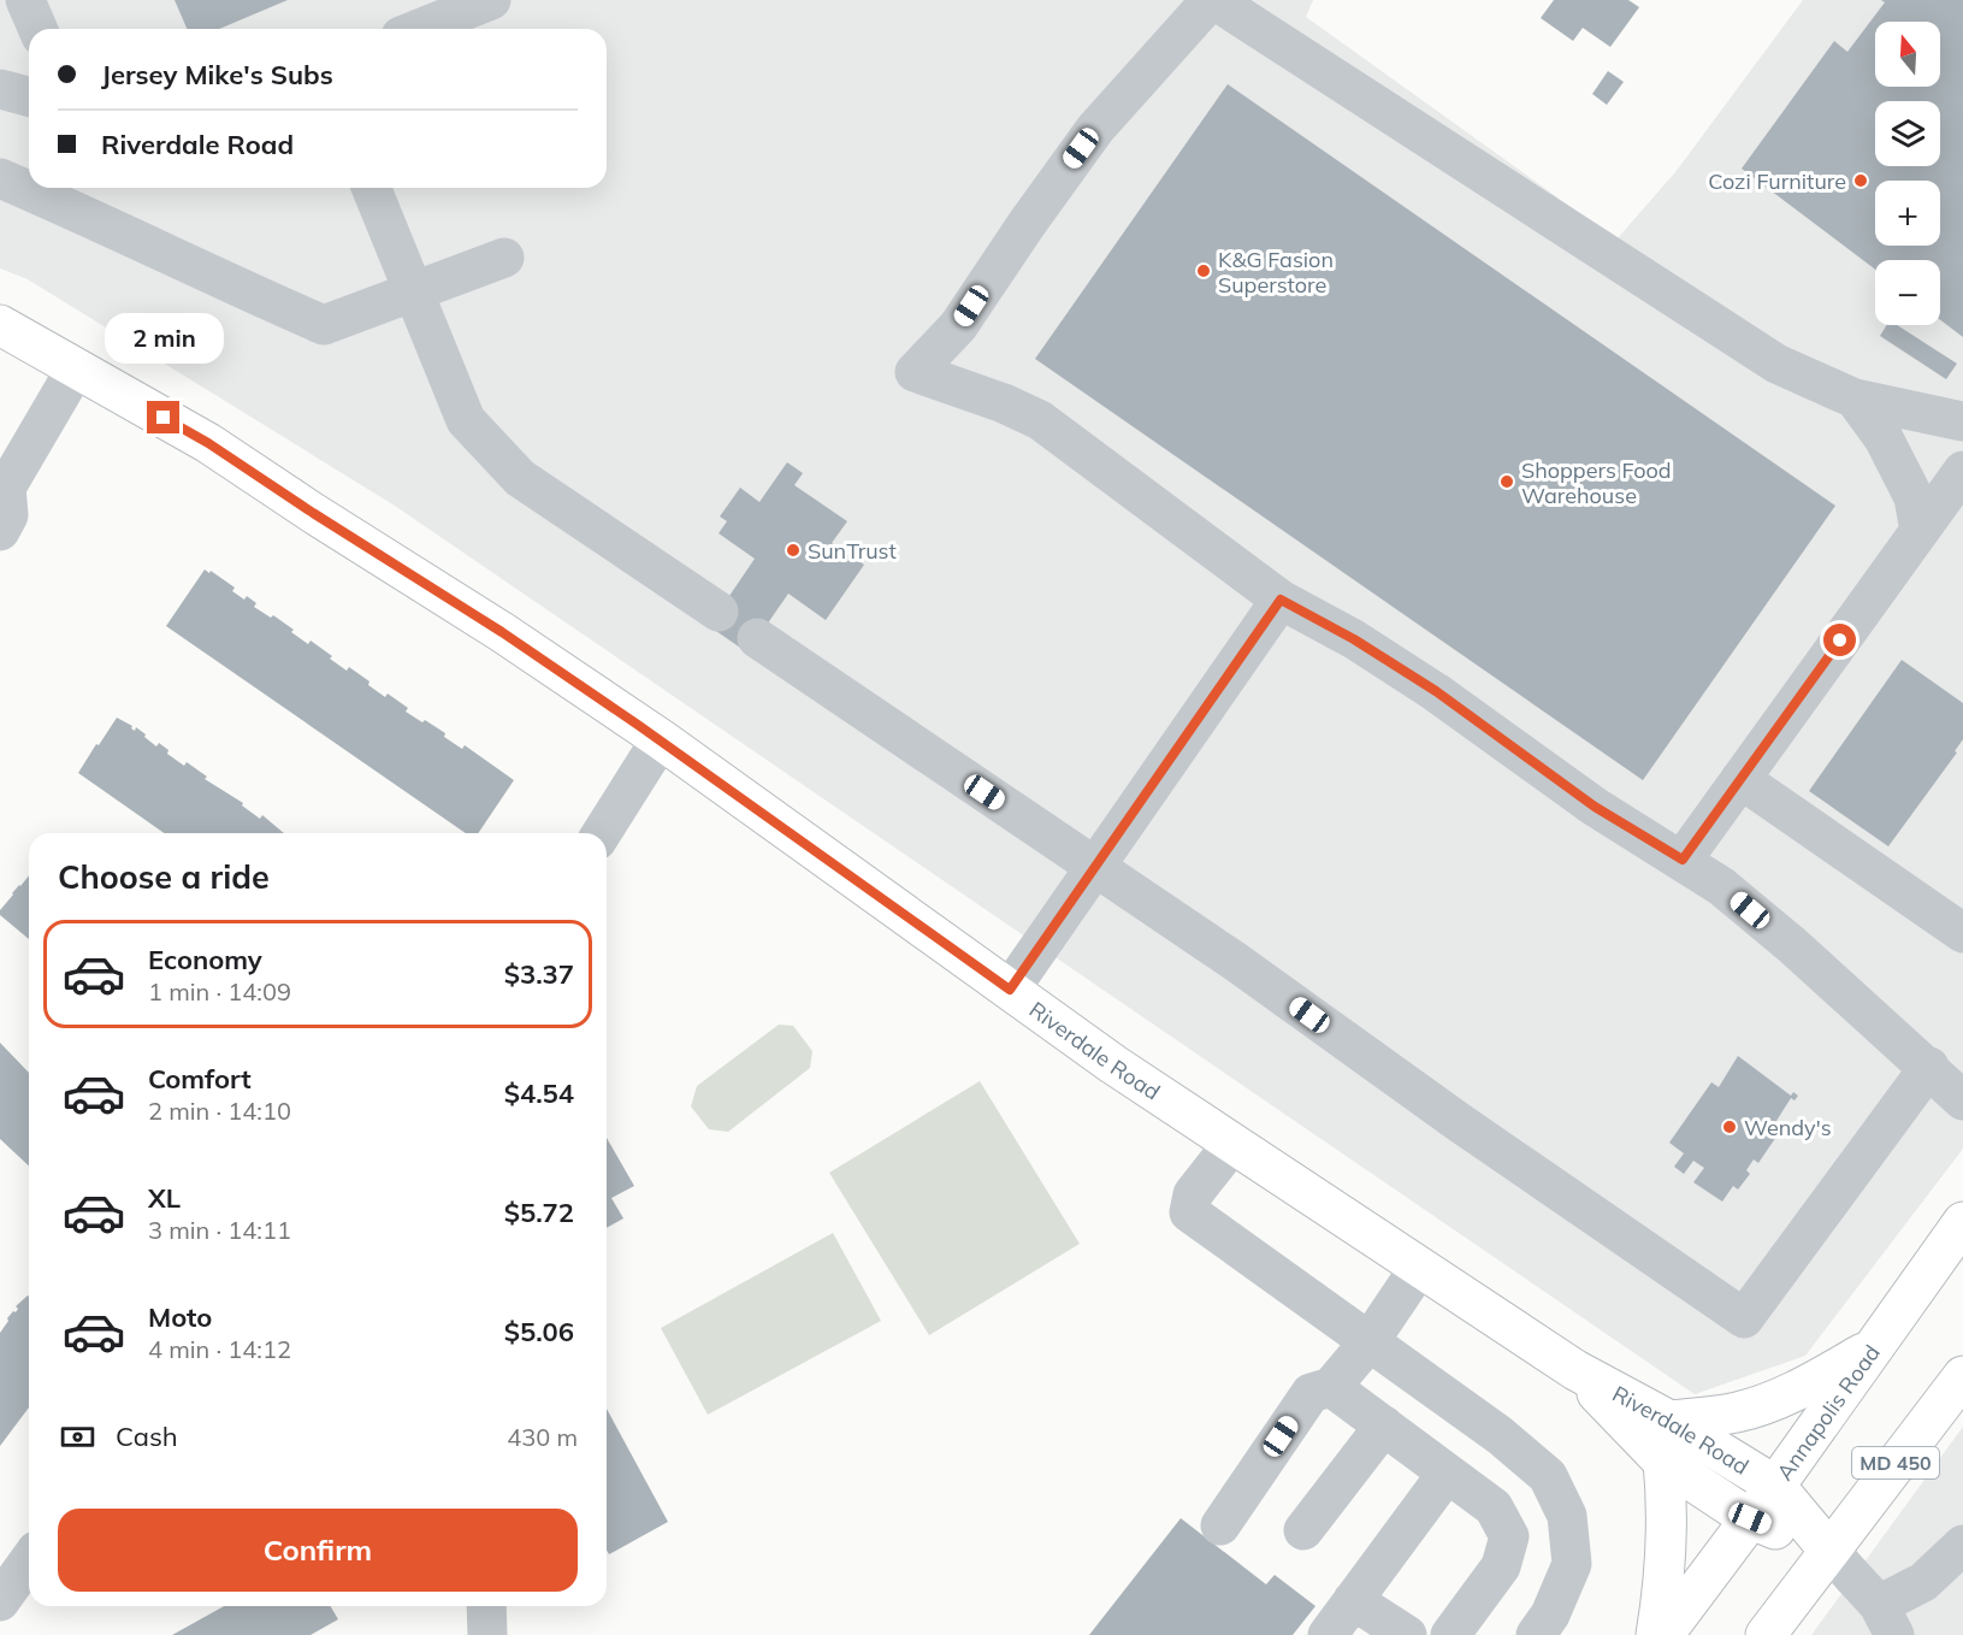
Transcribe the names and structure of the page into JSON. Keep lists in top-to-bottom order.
{
  "streets": {
    "main road": ["Riverdale Road", "Annapolis Road", "MD 450"]
  },
  "crossings": [
    ["Riverdale Road", "Annapolis Road"],
    ["Riverdale Road", "MD 450"]
  ],
  "places": [
    "Cozi Furniture",
    "K&G Fasion Superstore",
    "Shoppers Food Warehouse",
    "SunTrust",
    "Wendy's"
  ],
  "north": "top",
  "page": {
    "map_buttons": ["+", "−"],
    "banner": ["Jersey Mike's Subs", "Riverdale Road"],
    "bubble": "2 min",
    "heading": "Choose a ride",
    "list": [
      {
        "name": "Economy",
        "note": "1 min · 14:09",
        "value": "$3.37"
      },
      {
        "name": "Comfort",
        "note": "2 min · 14:10",
        "value": "$4.54"
      },
      {
        "name": "XL",
        "note": "3 min · 14:11",
        "value": "$5.72"
      },
      {
        "name": "Moto",
        "note": "4 min · 14:12",
        "value": "$5.06"
      }
    ],
    "pay": ["Cash", "430 m"],
    "buttons": "Confirm"
  }
}
